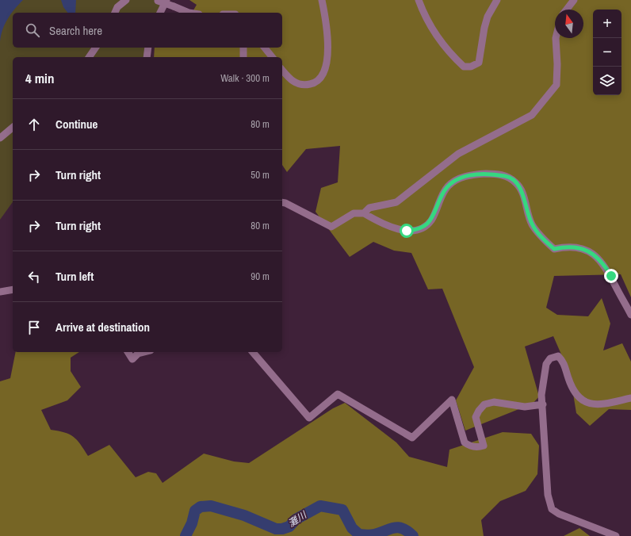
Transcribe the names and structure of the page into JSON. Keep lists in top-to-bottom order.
{
  "water": ["灘川"],
  "north": "top",
  "page": {
    "map_buttons": ["+", "−"],
    "search": "Search here",
    "heading": ["4 min", "Walk · 300 m"],
    "list": [
      ["Continue", "80 m"],
      ["Turn right", "50 m"],
      ["Turn right", "80 m"],
      ["Turn left", "90 m"],
      "Arrive at destination"
    ]
  }
}
